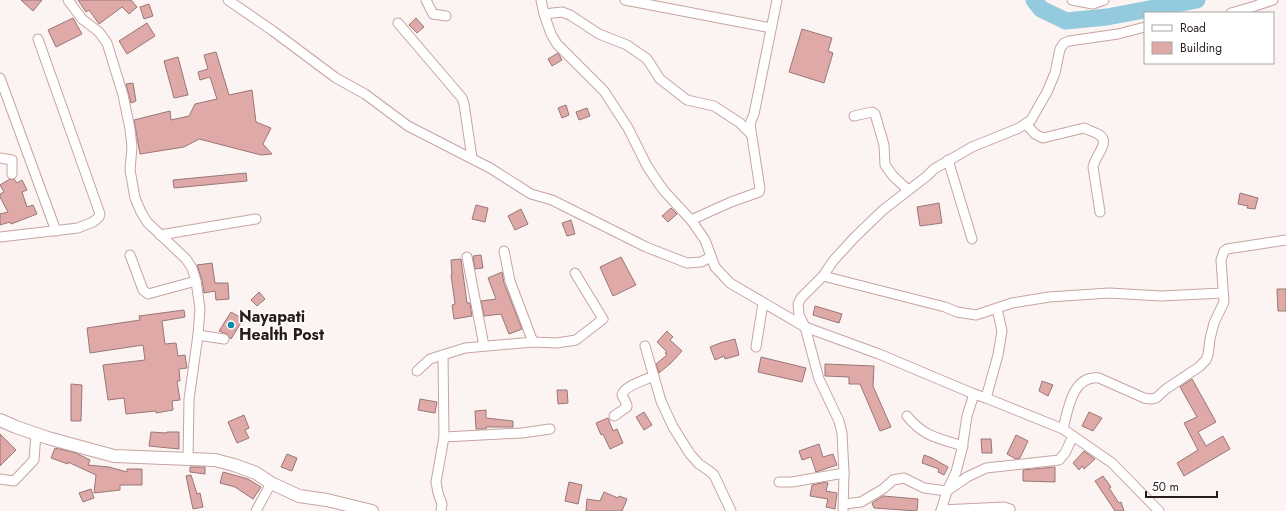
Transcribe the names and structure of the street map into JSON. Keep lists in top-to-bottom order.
{
  "places": ["Nayapati Health Post"],
  "legend": ["Road", "Building"],
  "scale_bar": "50 m"
}
